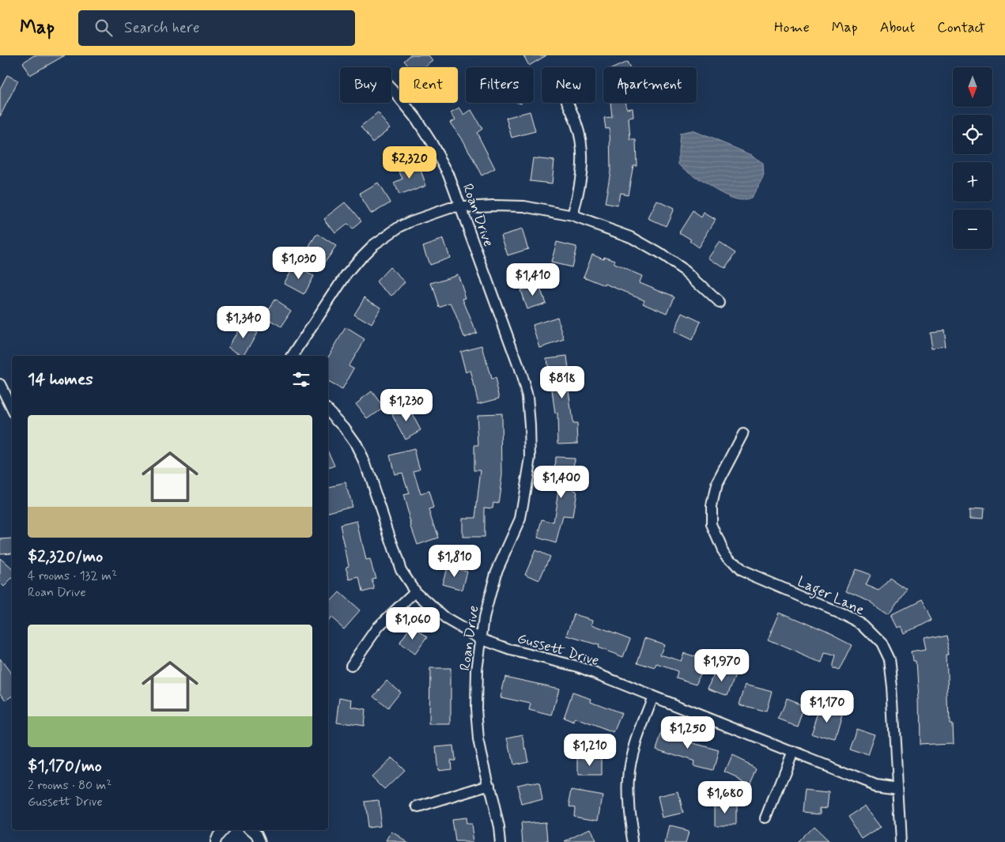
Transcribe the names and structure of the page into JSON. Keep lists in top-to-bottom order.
{
  "streets": {
    "street": ["Roan Drive", "Lager Lane", "Gussett Drive"]
  },
  "crossings": [
    ["Roan Drive", "Gussett Drive"],
    ["Lager Lane", "Gussett Drive"]
  ],
  "north": "bottom",
  "page": {
    "header": "Map",
    "search": "Search here",
    "nav": [
      "Home",
      "Map",
      "About",
      "Contact"
    ],
    "map_buttons": ["+", "−"],
    "chip": [
      "Buy",
      "Rent",
      "Filters",
      "New",
      "Apartment"
    ],
    "price": [
      "$2,320",
      "$1,030",
      "$1,410",
      "$1,340",
      "$818",
      "$1,230",
      "$1,400",
      "$1,810",
      "$1,060",
      "$1,970",
      "$1,170",
      "$1,250",
      "$1,210",
      "$1,680"
    ],
    "heading": "14 homes",
    "list": [
      {
        "name": "$2,320/mo",
        "note": "4 rooms · 132 m² · Roan Drive"
      },
      {
        "name": "$1,170/mo",
        "note": "2 rooms · 80 m² · Gussett Drive"
      }
    ]
  }
}
